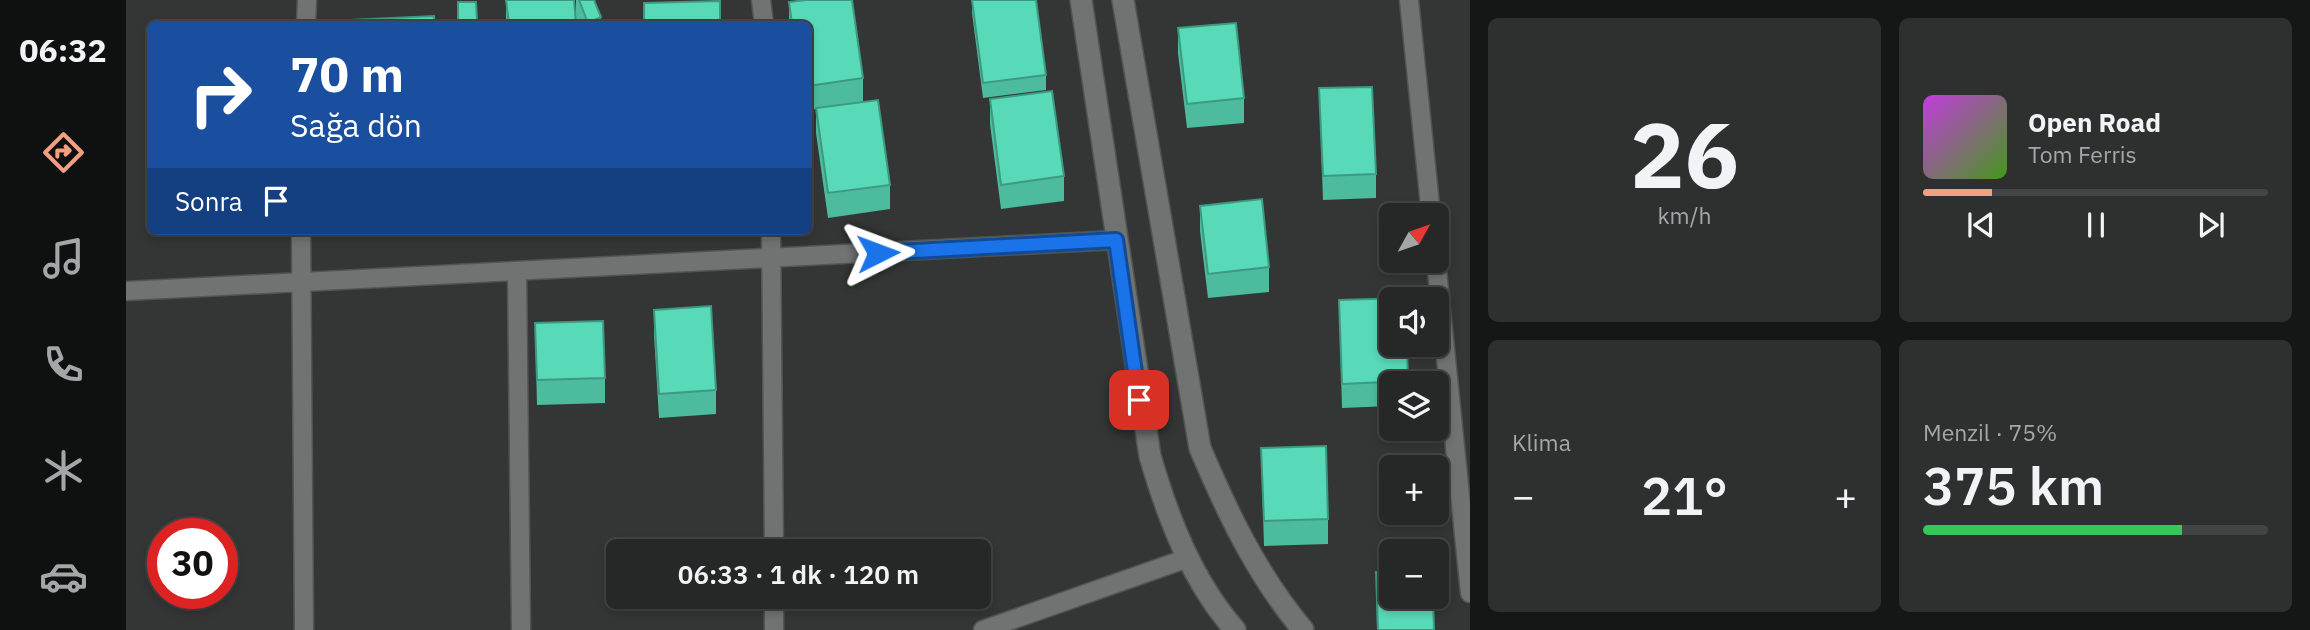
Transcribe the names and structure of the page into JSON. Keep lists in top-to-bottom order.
{
  "north": "top right",
  "page": {
    "tabs": "06:32",
    "tile": [
      ["26", "km/h"],
      "Klima",
      ["Menzil · 75%", "375 km"]
    ],
    "turn": ["70 m", "Sağa dön"],
    "song": ["Open Road", "Tom Ferris"],
    "then": "Sonra",
    "map_buttons": ["+", "−"],
    "heat": ["−", "21°", "+"],
    "limit": "30",
    "trip": "06:33 · 1 dk · 120 m"
  }
}
